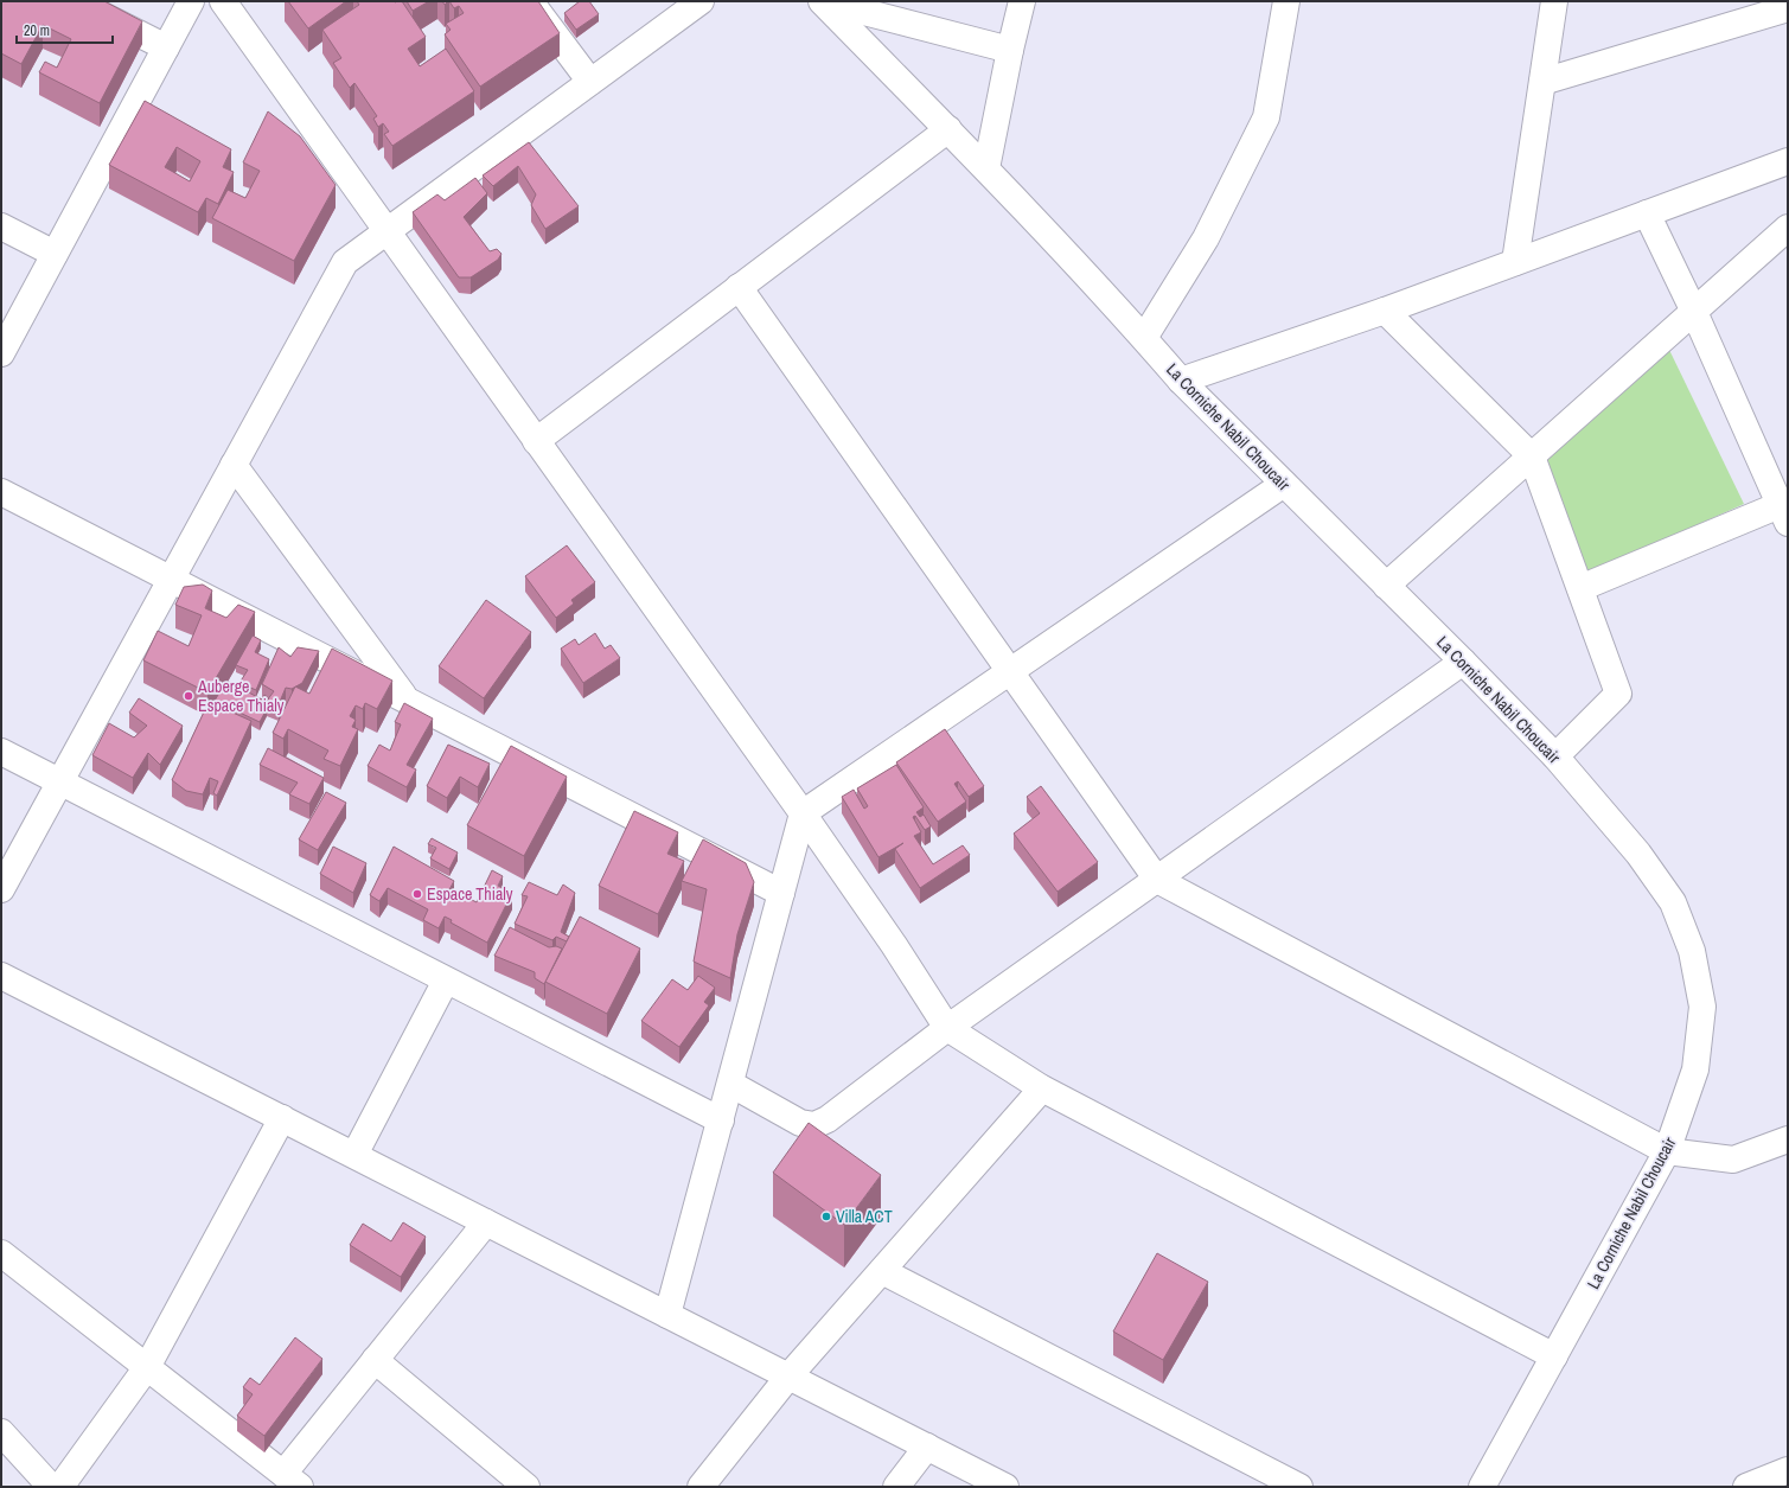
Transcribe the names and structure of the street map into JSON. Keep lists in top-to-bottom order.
{
  "streets": {
    "street": ["La Corniche Nabil Choucair"]
  },
  "places": ["Auberge Espace Thialy", "Espace Thialy", "Villa ACT"],
  "scale_bar": "20 m"
}
